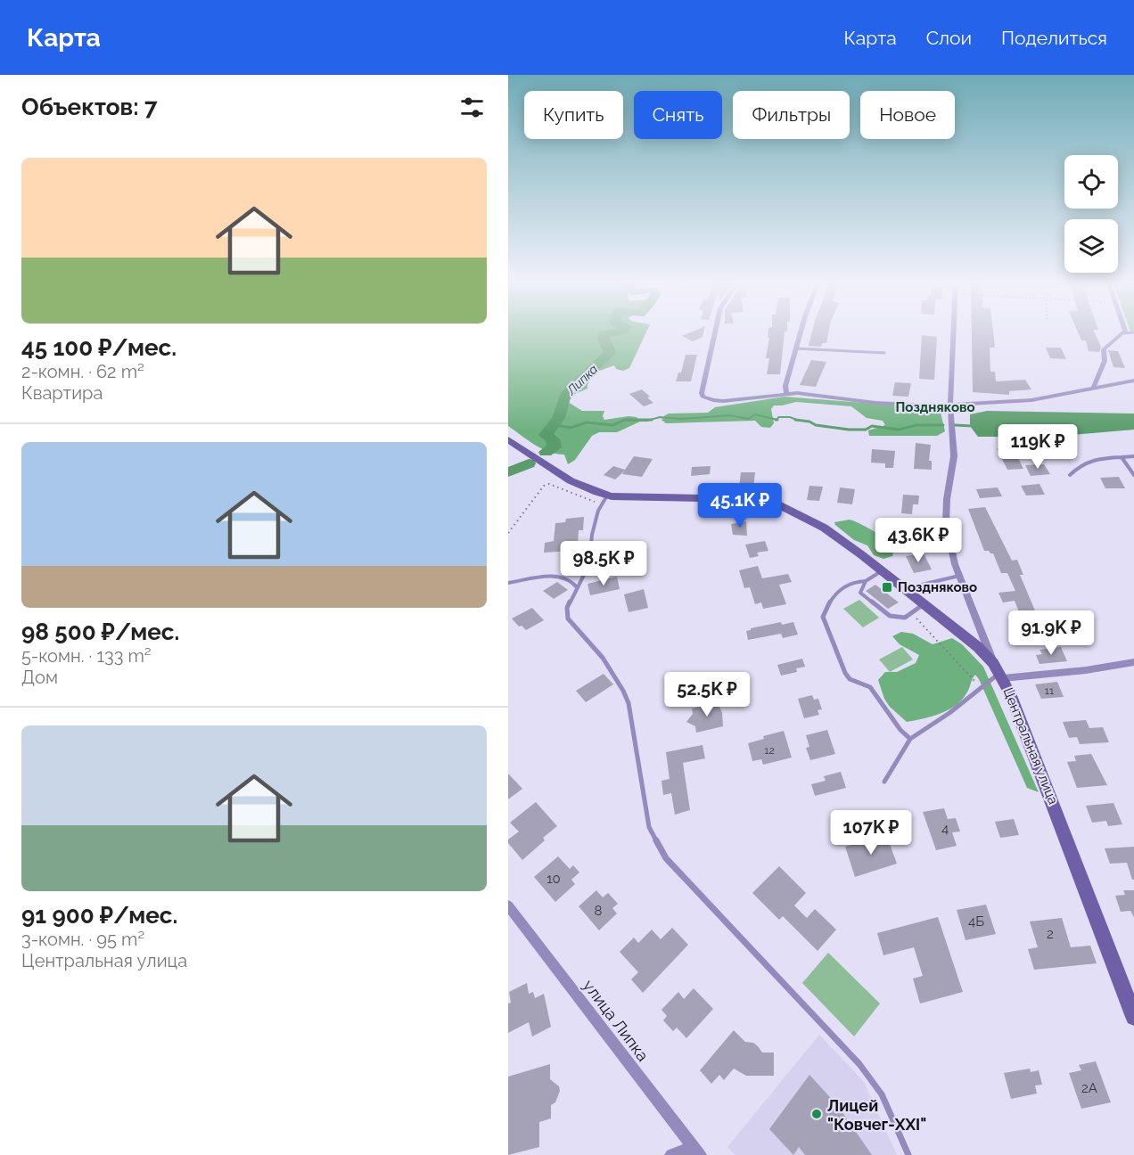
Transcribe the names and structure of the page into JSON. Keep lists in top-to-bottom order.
{
  "streets": {
    "street": ["Центральная улица", "улица Липка"]
  },
  "districts": ["Поздняково"],
  "water": ["Липка"],
  "places": {
    "transit": ["Поздняково"],
    "other": ["Лицей \"Ковчег-XXI\""]
  },
  "house_numbers": [
    "11",
    "12",
    "4",
    "10",
    "8",
    "4Б",
    "2",
    "2А"
  ],
  "page": {
    "header": "Карта",
    "nav": ["Карта", "Слои", "Поделиться"],
    "heading": "Объектов: 7",
    "chip": [
      "Купить",
      "Снять",
      "Фильтры",
      "Новое"
    ],
    "list": [
      {
        "name": "45 100 ₽/мес.",
        "note": "2-комн. · 62 m² · Квартира"
      },
      {
        "name": "98 500 ₽/мес.",
        "note": "5-комн. · 133 m² · Дом"
      },
      {
        "name": "91 900 ₽/мес.",
        "note": "3-комн. · 95 m² · Центральная улица"
      }
    ],
    "price": [
      "119K ₽",
      "45.1K ₽",
      "43.6K ₽",
      "98.5K ₽",
      "91.9K ₽",
      "52.5K ₽",
      "107K ₽"
    ]
  }
}
